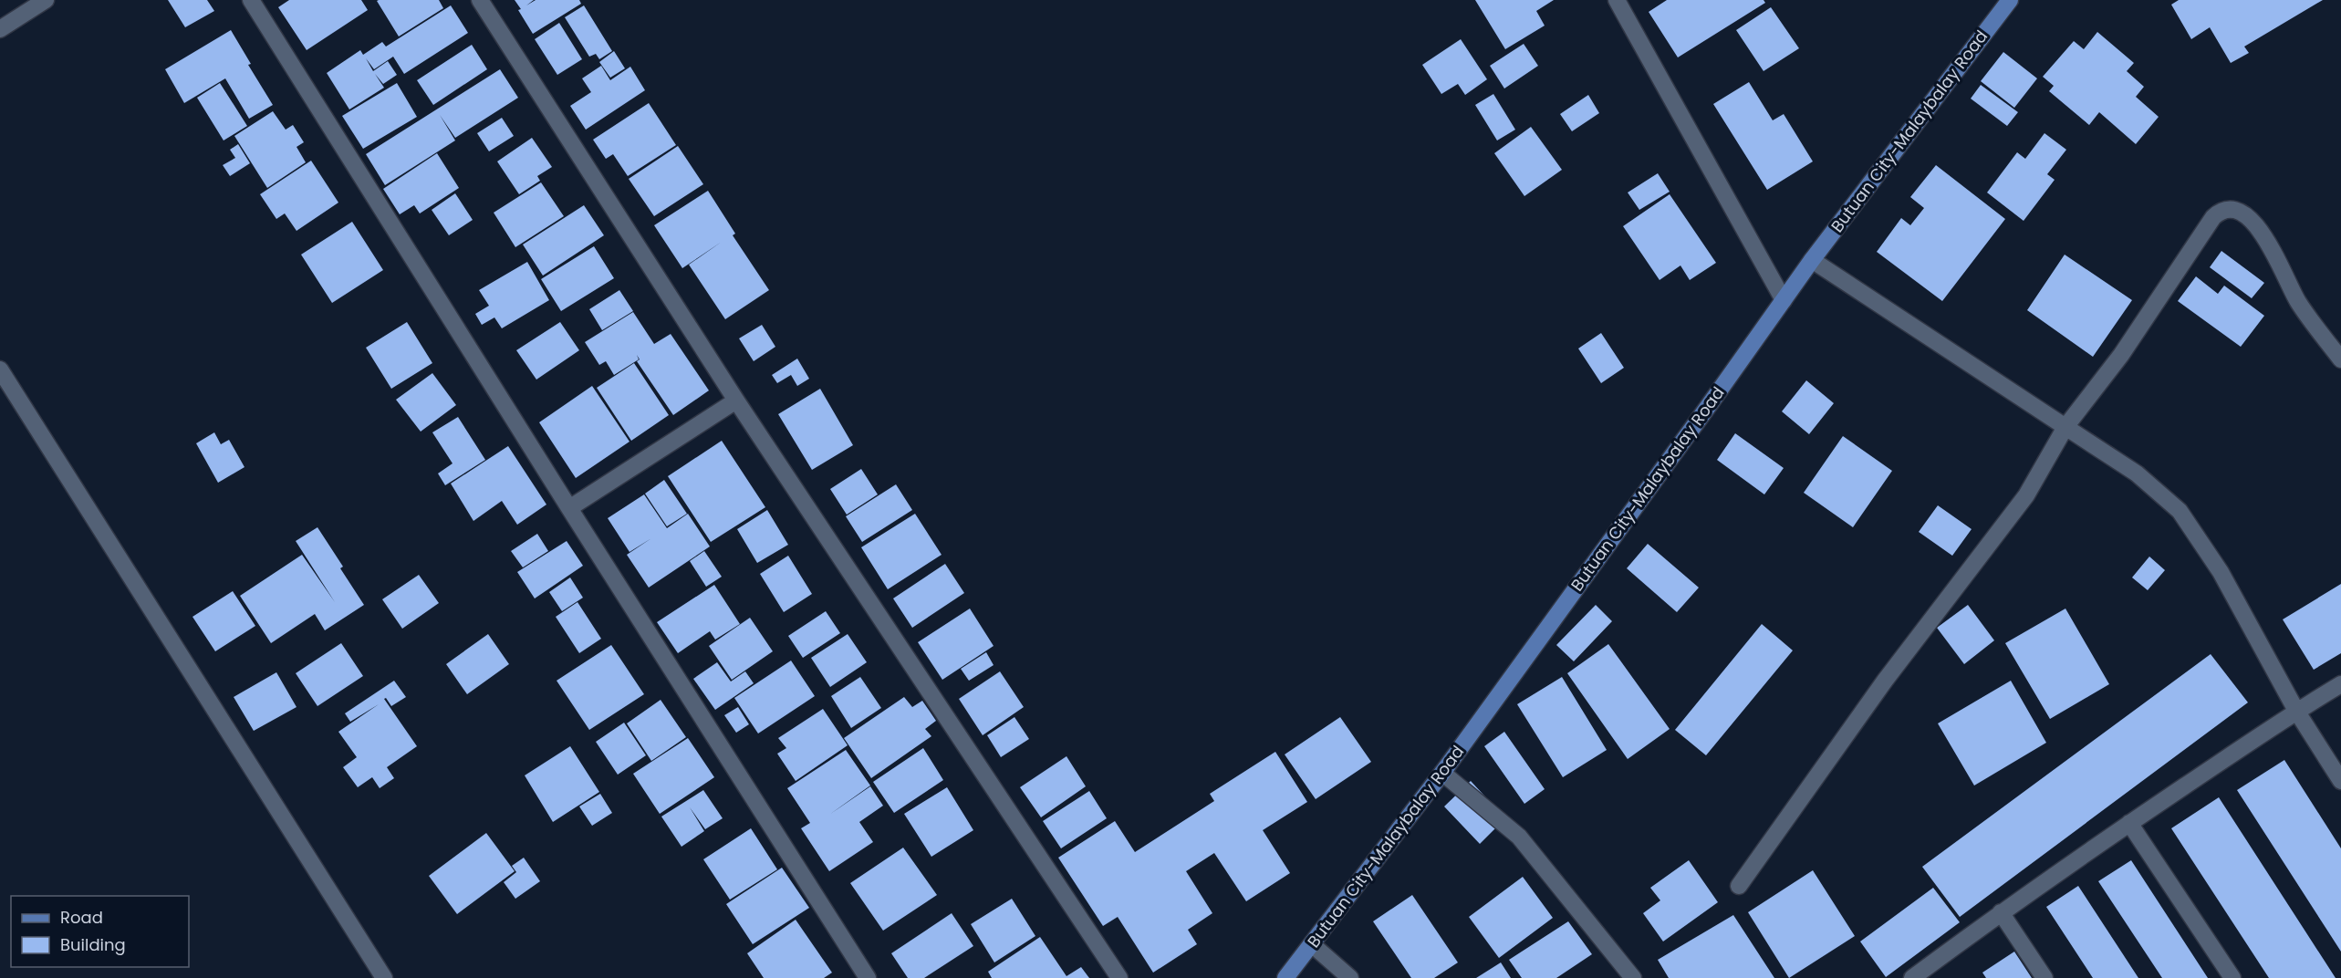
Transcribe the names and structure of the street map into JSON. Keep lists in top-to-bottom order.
{
  "streets": {
    "main road": ["Butuan City-Malaybalay Road"]
  },
  "legend": ["Road", "Building"]
}
